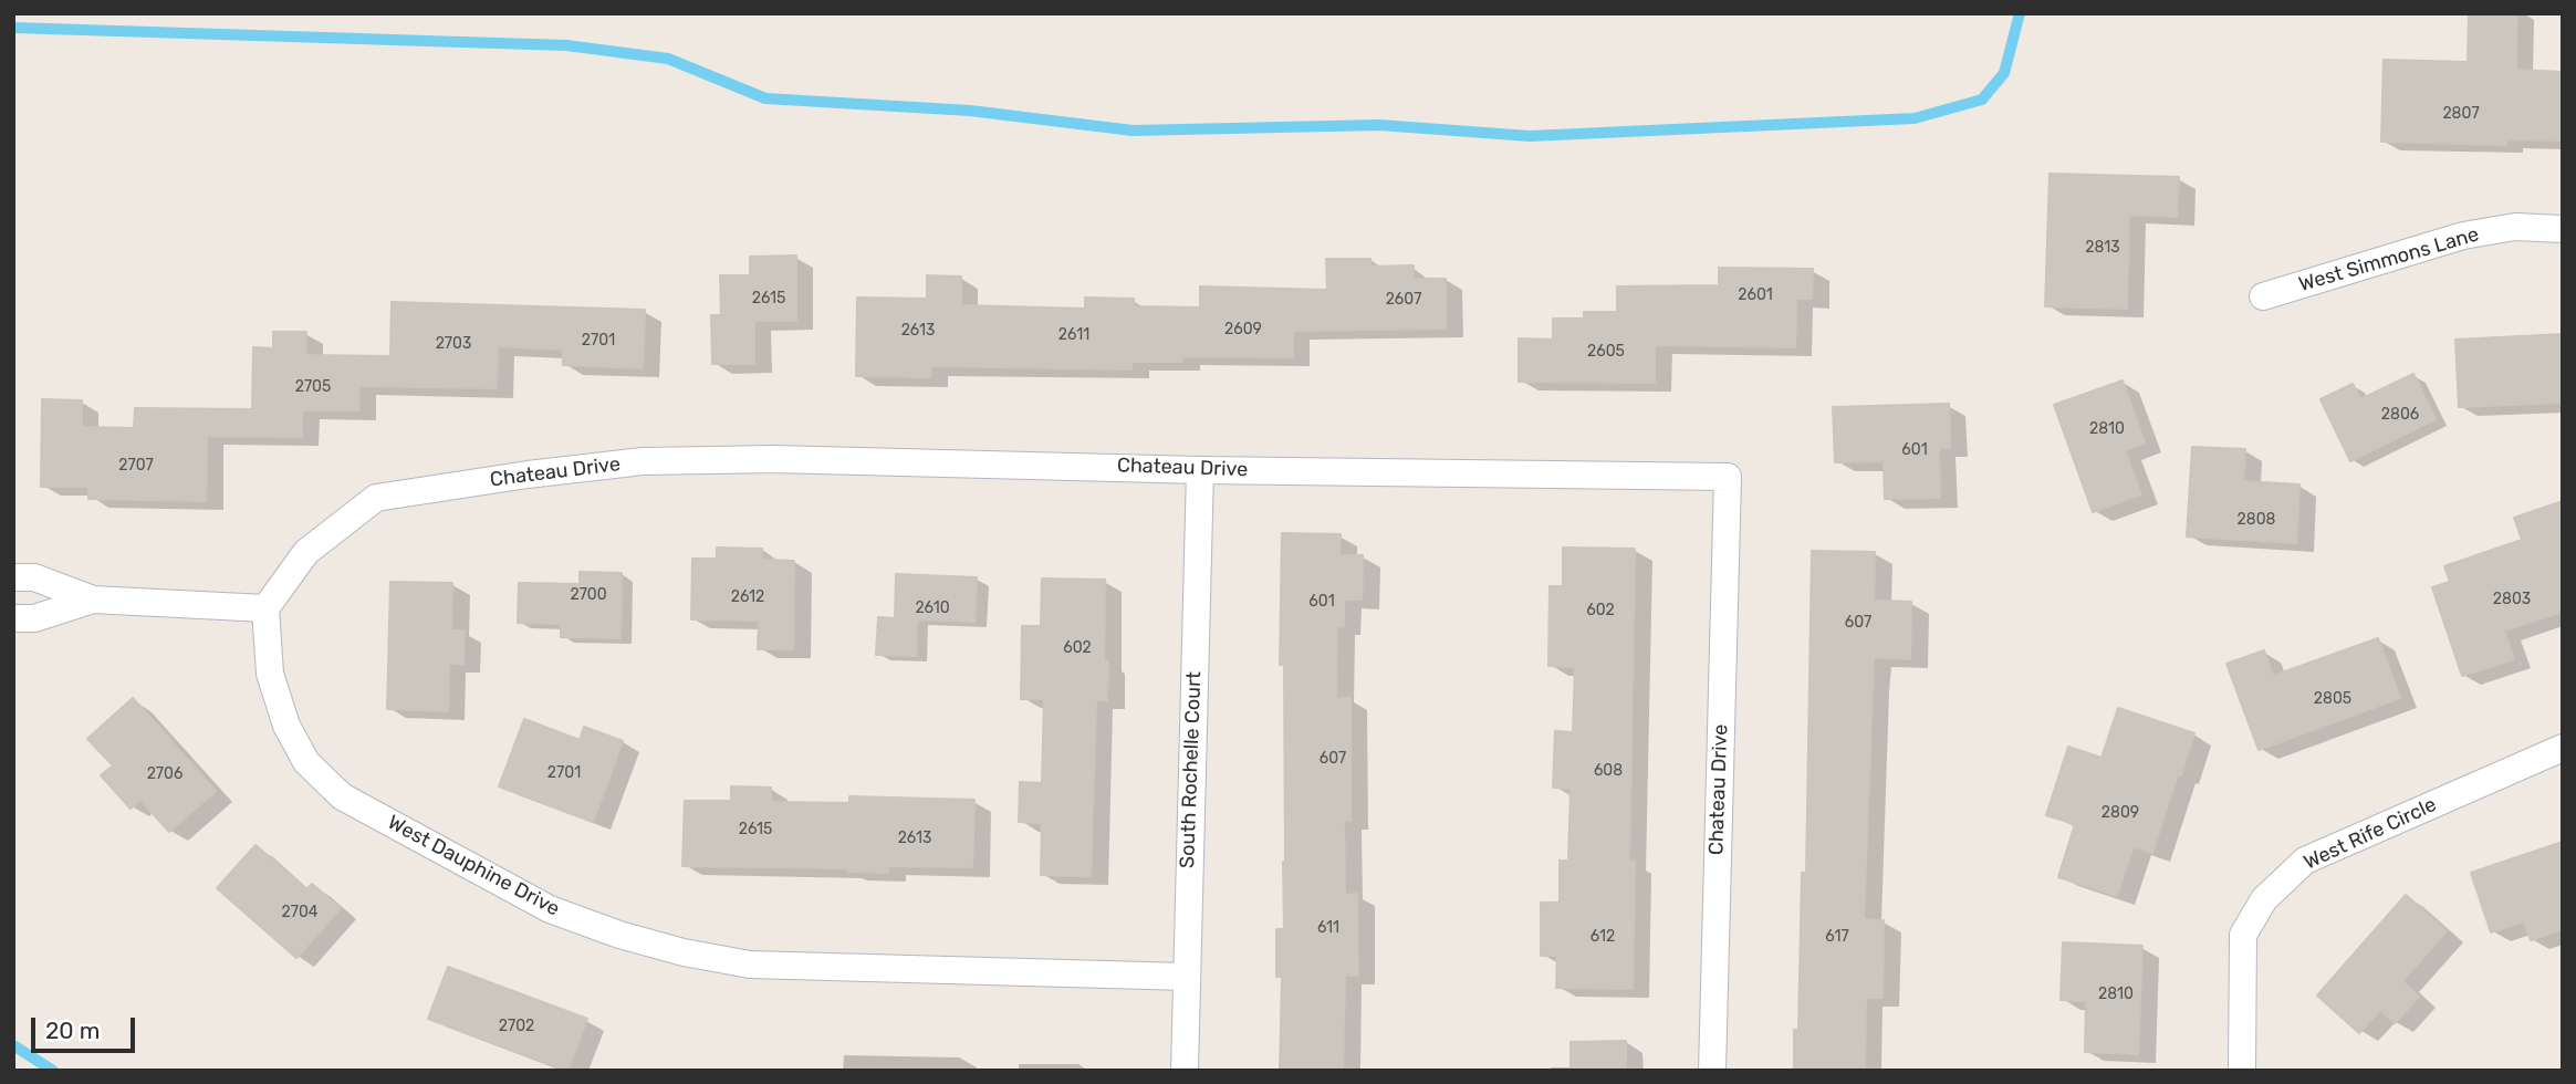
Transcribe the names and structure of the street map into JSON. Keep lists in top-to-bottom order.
{
  "streets": {
    "street": [
      "West Simmons Lane",
      "Chateau Drive",
      "South Rochelle Court",
      "West Rife Circle",
      "West Dauphine Drive"
    ]
  },
  "crossings": [
    ["Chateau Drive", "South Rochelle Court"],
    ["Chateau Drive", "West Dauphine Drive"],
    ["South Rochelle Court", "West Dauphine Drive"]
  ],
  "house_numbers": [
    "2807",
    "2813",
    "2601",
    "2615",
    "2607",
    "2609",
    "2613",
    "2611",
    "2701",
    "2703",
    "2605",
    "2705",
    "2806",
    "2810",
    "601",
    "2707",
    "2808",
    "2700",
    "2612",
    "2803",
    "601",
    "2610",
    "602",
    "607",
    "602",
    "2805",
    "607",
    "608",
    "2701",
    "2706",
    "2809",
    "2615",
    "2613",
    "2704",
    "611",
    "612",
    "617",
    "2810",
    "2702"
  ],
  "scale_bar": "20 m"
}
